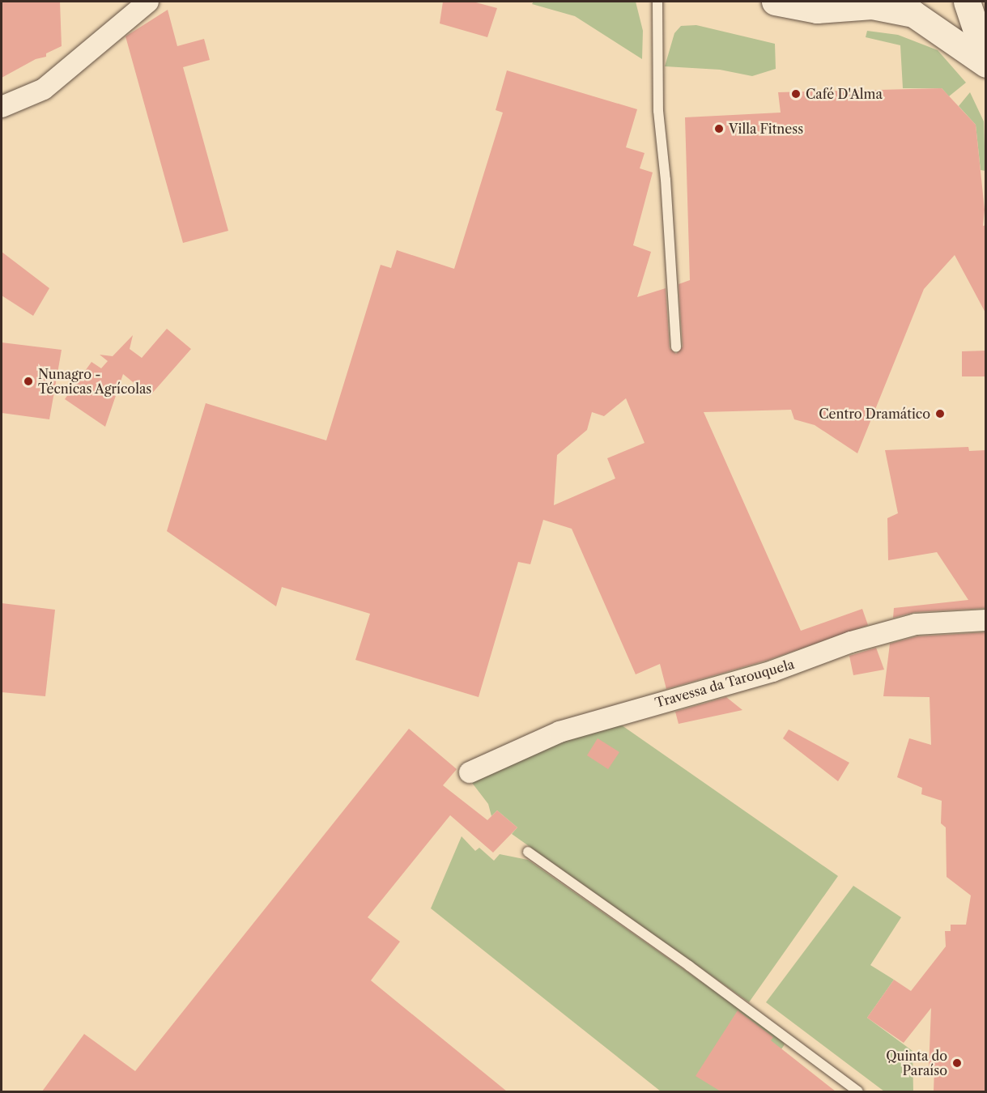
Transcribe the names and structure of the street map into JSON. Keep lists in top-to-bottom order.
{
  "streets": {
    "street": ["Travessa da Tarouquela"]
  },
  "places": [
    "Café D'Alma",
    "Villa Fitness",
    "Nunagro - Técnicas Agrícolas",
    "Centro Dramático",
    "Quinta do Paraíso"
  ]
}
